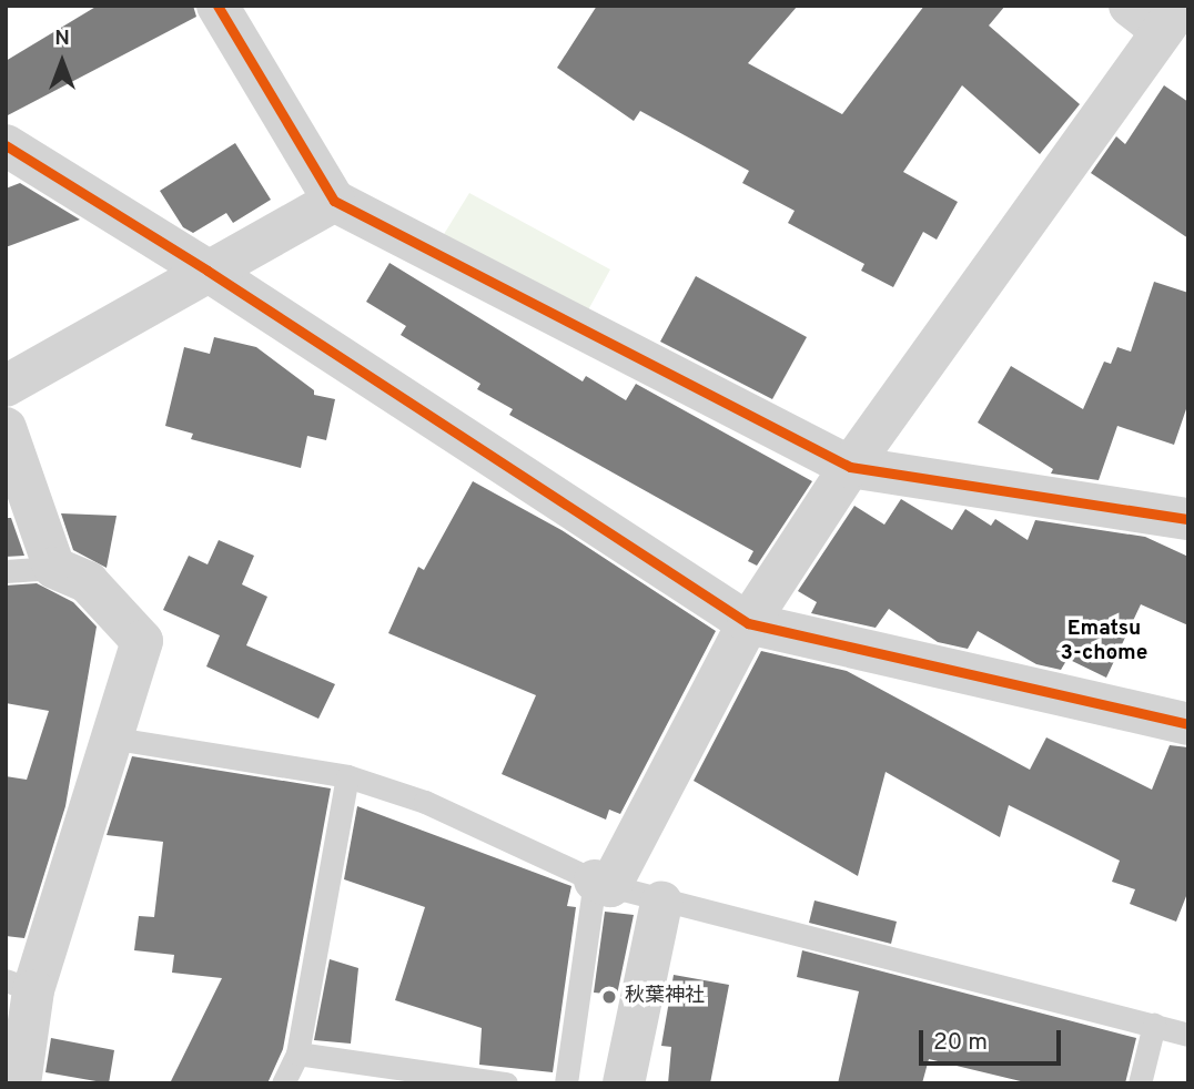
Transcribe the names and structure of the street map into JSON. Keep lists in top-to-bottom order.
{
  "districts": ["Ematsu 3-chome"],
  "places": ["秋葉神社"],
  "scale_bar": "20 m",
  "north": "top"
}
